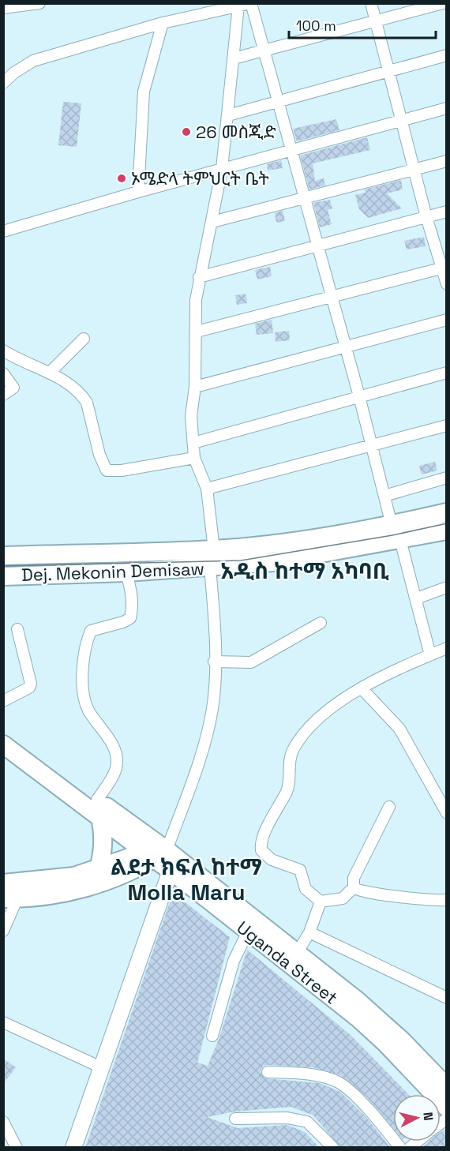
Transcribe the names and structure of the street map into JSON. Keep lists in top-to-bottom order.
{
  "streets": {
    "main road": ["Dej. Mekonin Demisaw", "Uganda Street"]
  },
  "districts": ["አዲስ ከተማ አካባቢ", "ልደታ ክፍለ ከተማ Molla Maru"],
  "places": ["26 መስጂድ", "ኦሜድላ ትምህርት ቤት"],
  "scale_bar": "100 m",
  "north": "right"
}
